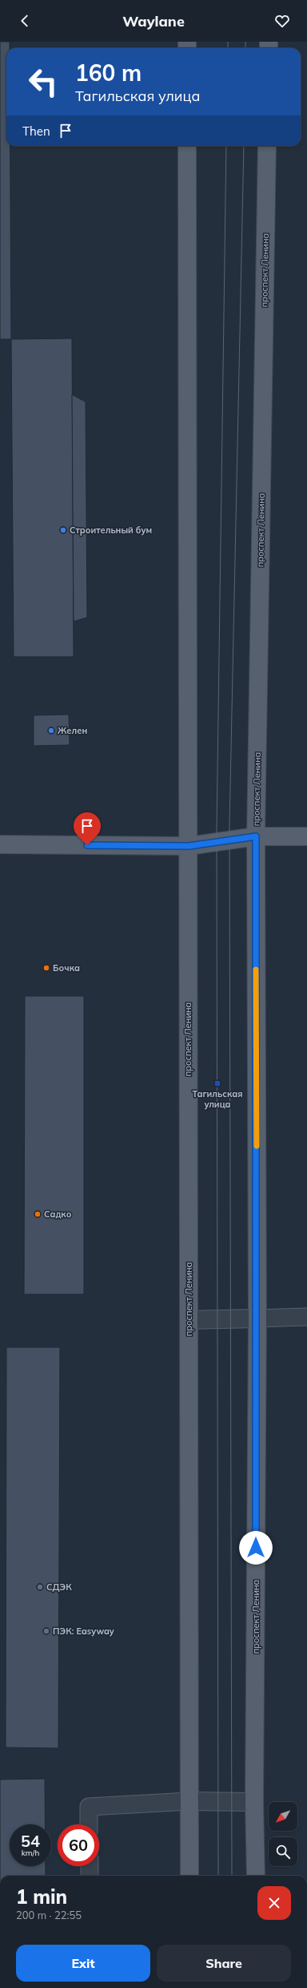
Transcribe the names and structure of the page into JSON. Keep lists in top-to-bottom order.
{
  "streets": {
    "main road": ["проспект Ленина"]
  },
  "places": {
    "other": [
      "Строительный бум",
      "Желен",
      "Бочка",
      "Садко",
      "СДЭК",
      "ПЭК: Easyway"
    ],
    "transit": ["Тагильская улица"]
  },
  "north": "bottom left",
  "page": {
    "header": "Waylane",
    "turn": ["160 m", "Тагильская улица"],
    "then": "Then",
    "speed": "54 km/h",
    "limit": "60",
    "heading": ["1 min", "200 m · 22:55"],
    "buttons": ["Exit", "Share"]
  }
}
